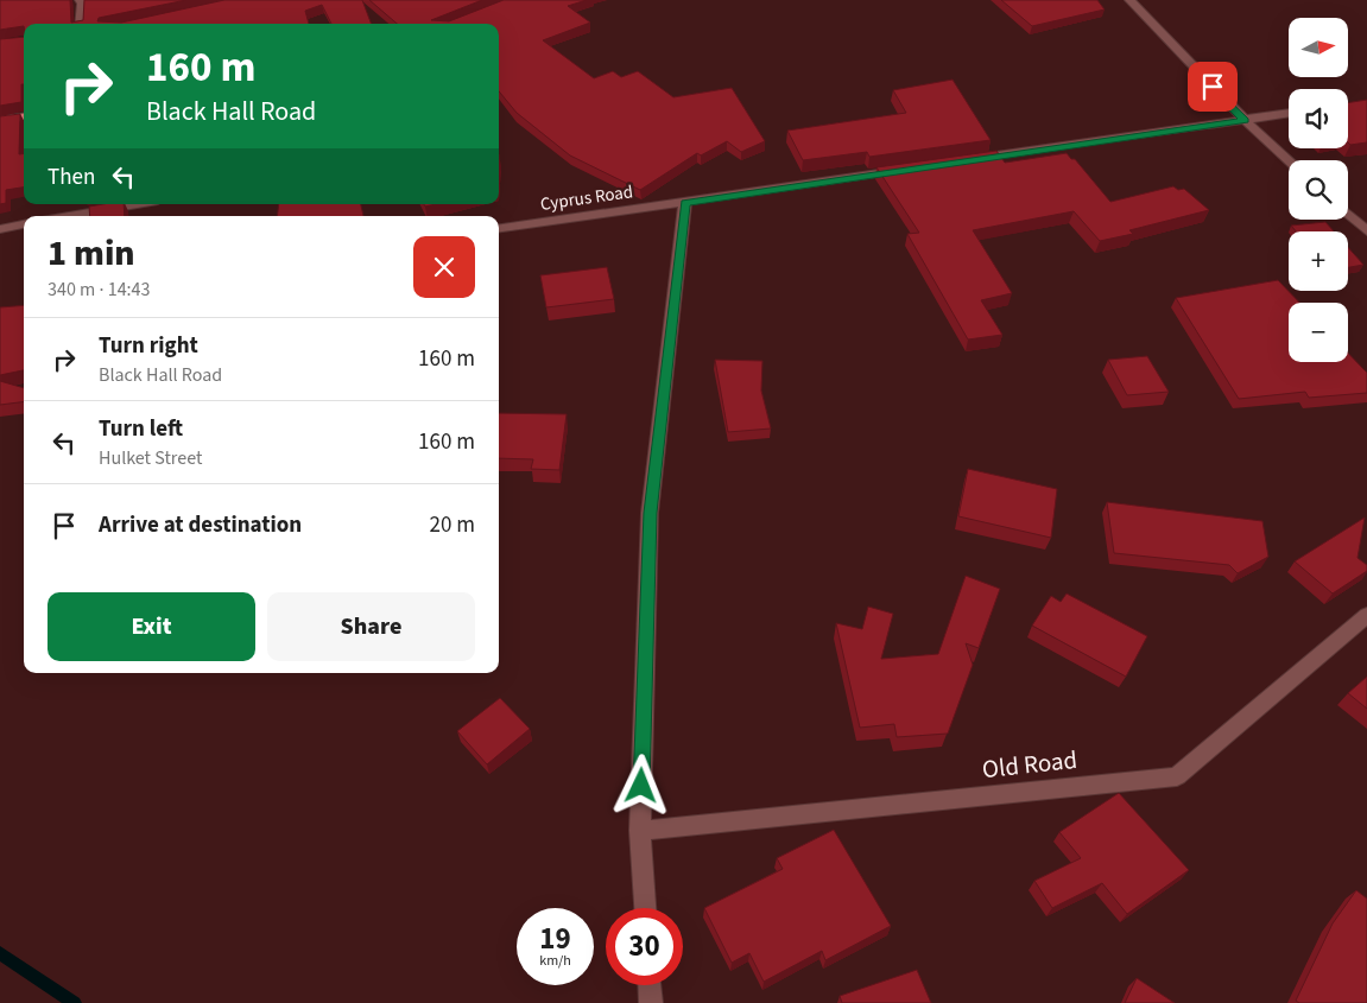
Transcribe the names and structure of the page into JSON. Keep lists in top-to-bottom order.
{
  "streets": {
    "street": ["Cyprus Road", "Old Road"]
  },
  "north": "right",
  "page": {
    "map_buttons": ["+", "−"],
    "turn": ["160 m", "Black Hall Road"],
    "then": "Then",
    "heading": ["1 min", "340 m · 14:43"],
    "list": [
      {
        "name": "Turn right",
        "note": "Black Hall Road",
        "value": "160 m"
      },
      {
        "name": "Turn left",
        "note": "Hulket Street",
        "value": "160 m"
      },
      {
        "name": "Arrive at destination",
        "value": "20 m"
      }
    ],
    "buttons": ["Exit", "Share"],
    "speed": "19 km/h",
    "limit": "30"
  }
}
